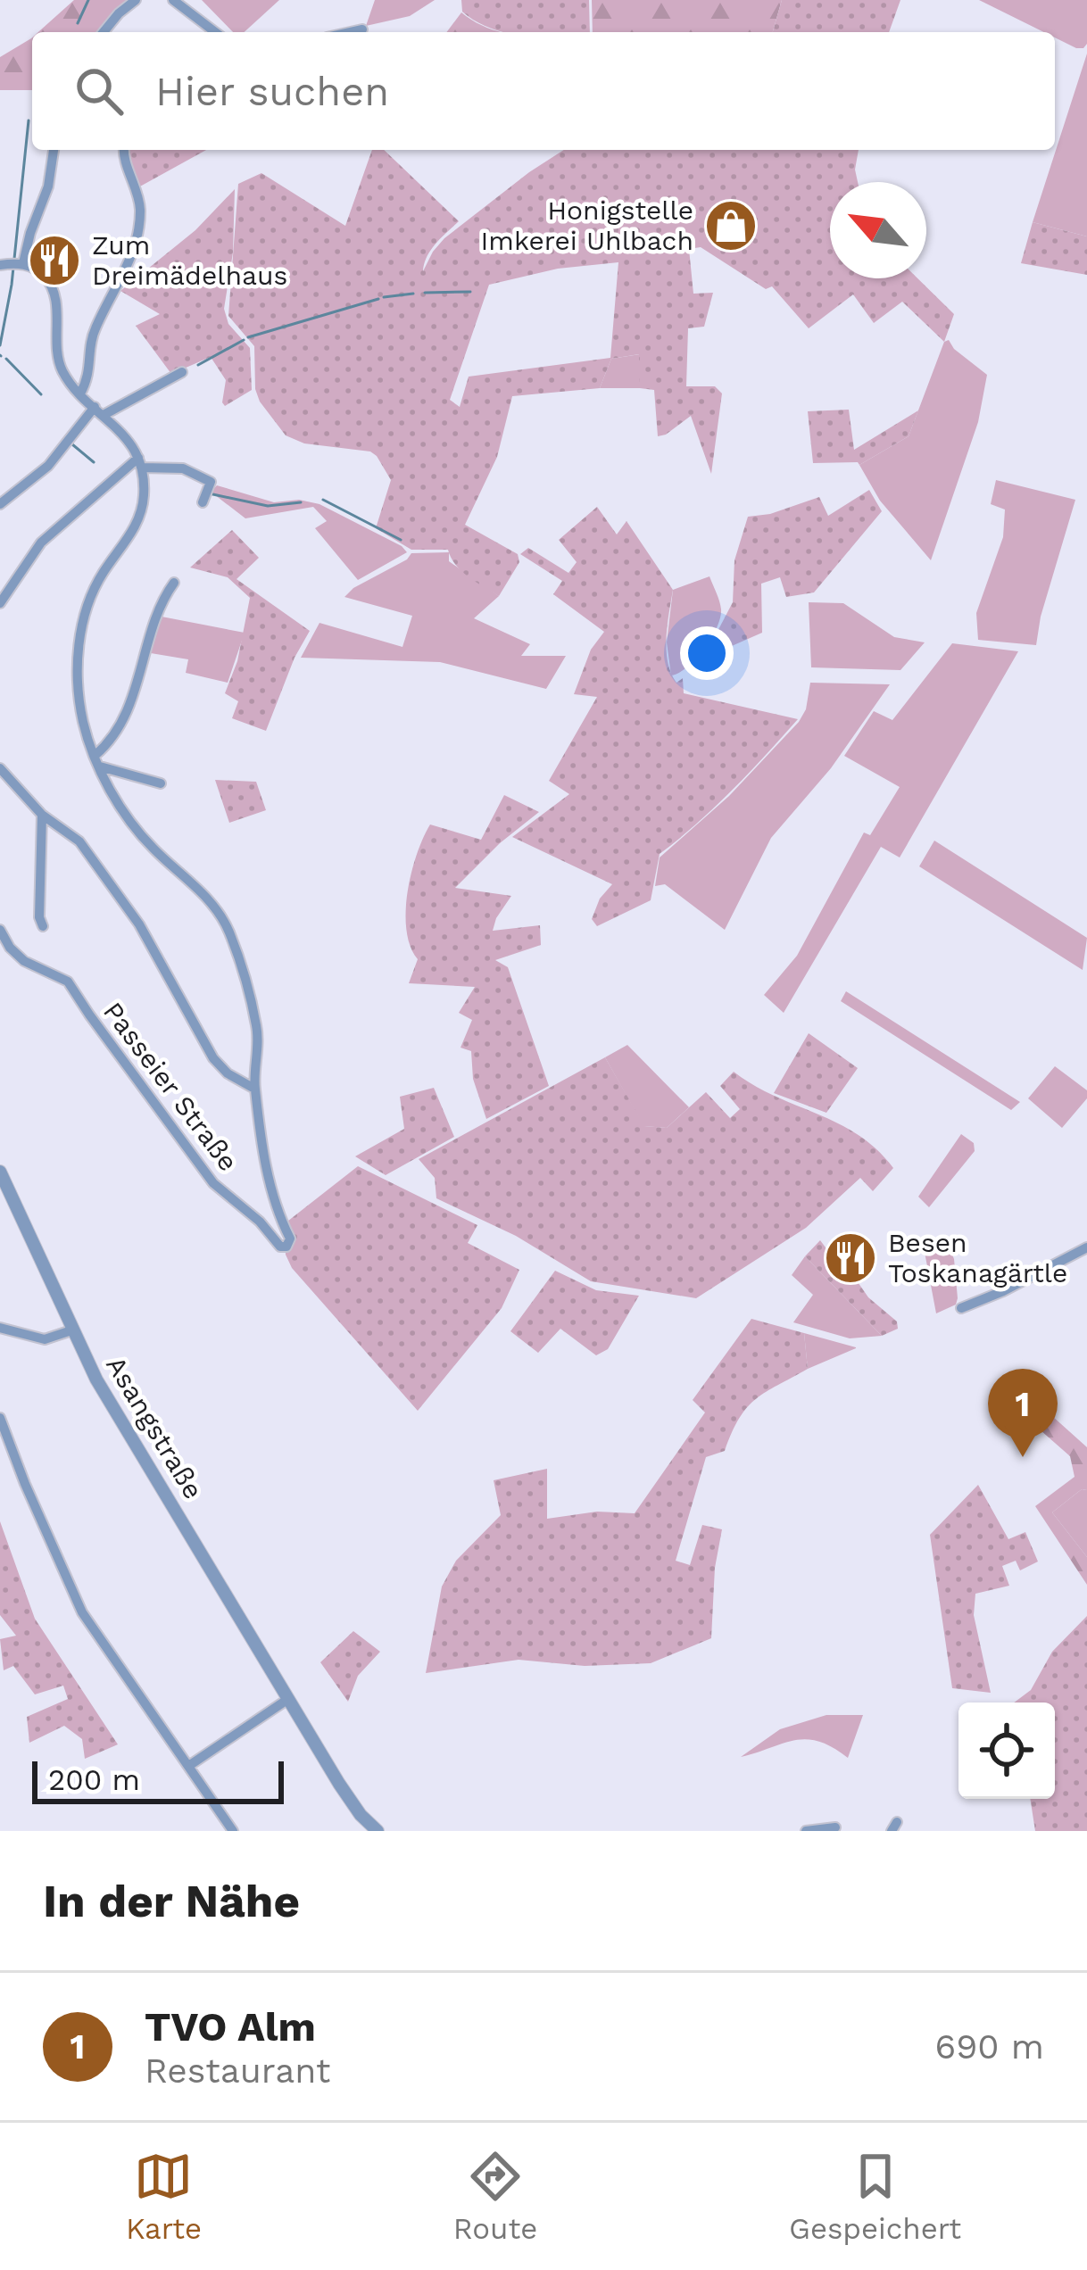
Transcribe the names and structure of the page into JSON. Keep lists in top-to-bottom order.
{
  "streets": {
    "street": ["Passeier Straße", "Asangstraße"]
  },
  "places": {
    "shop": ["Honigstelle Imkerei Uhlbach"],
    "restaurant": ["Zum Dreimädelhaus", "Besen Toskanagärtle"]
  },
  "scale_bar": "200 m",
  "north": "top left",
  "page": {
    "search": "Hier suchen",
    "pins": "1",
    "scale": "200 m",
    "heading": "In der Nähe",
    "list": [
      {
        "mark": "1",
        "name": "TVO Alm",
        "note": "Restaurant",
        "value": "690 m"
      }
    ],
    "nav": ["Karte", "Route", "Gespeichert"]
  }
}
